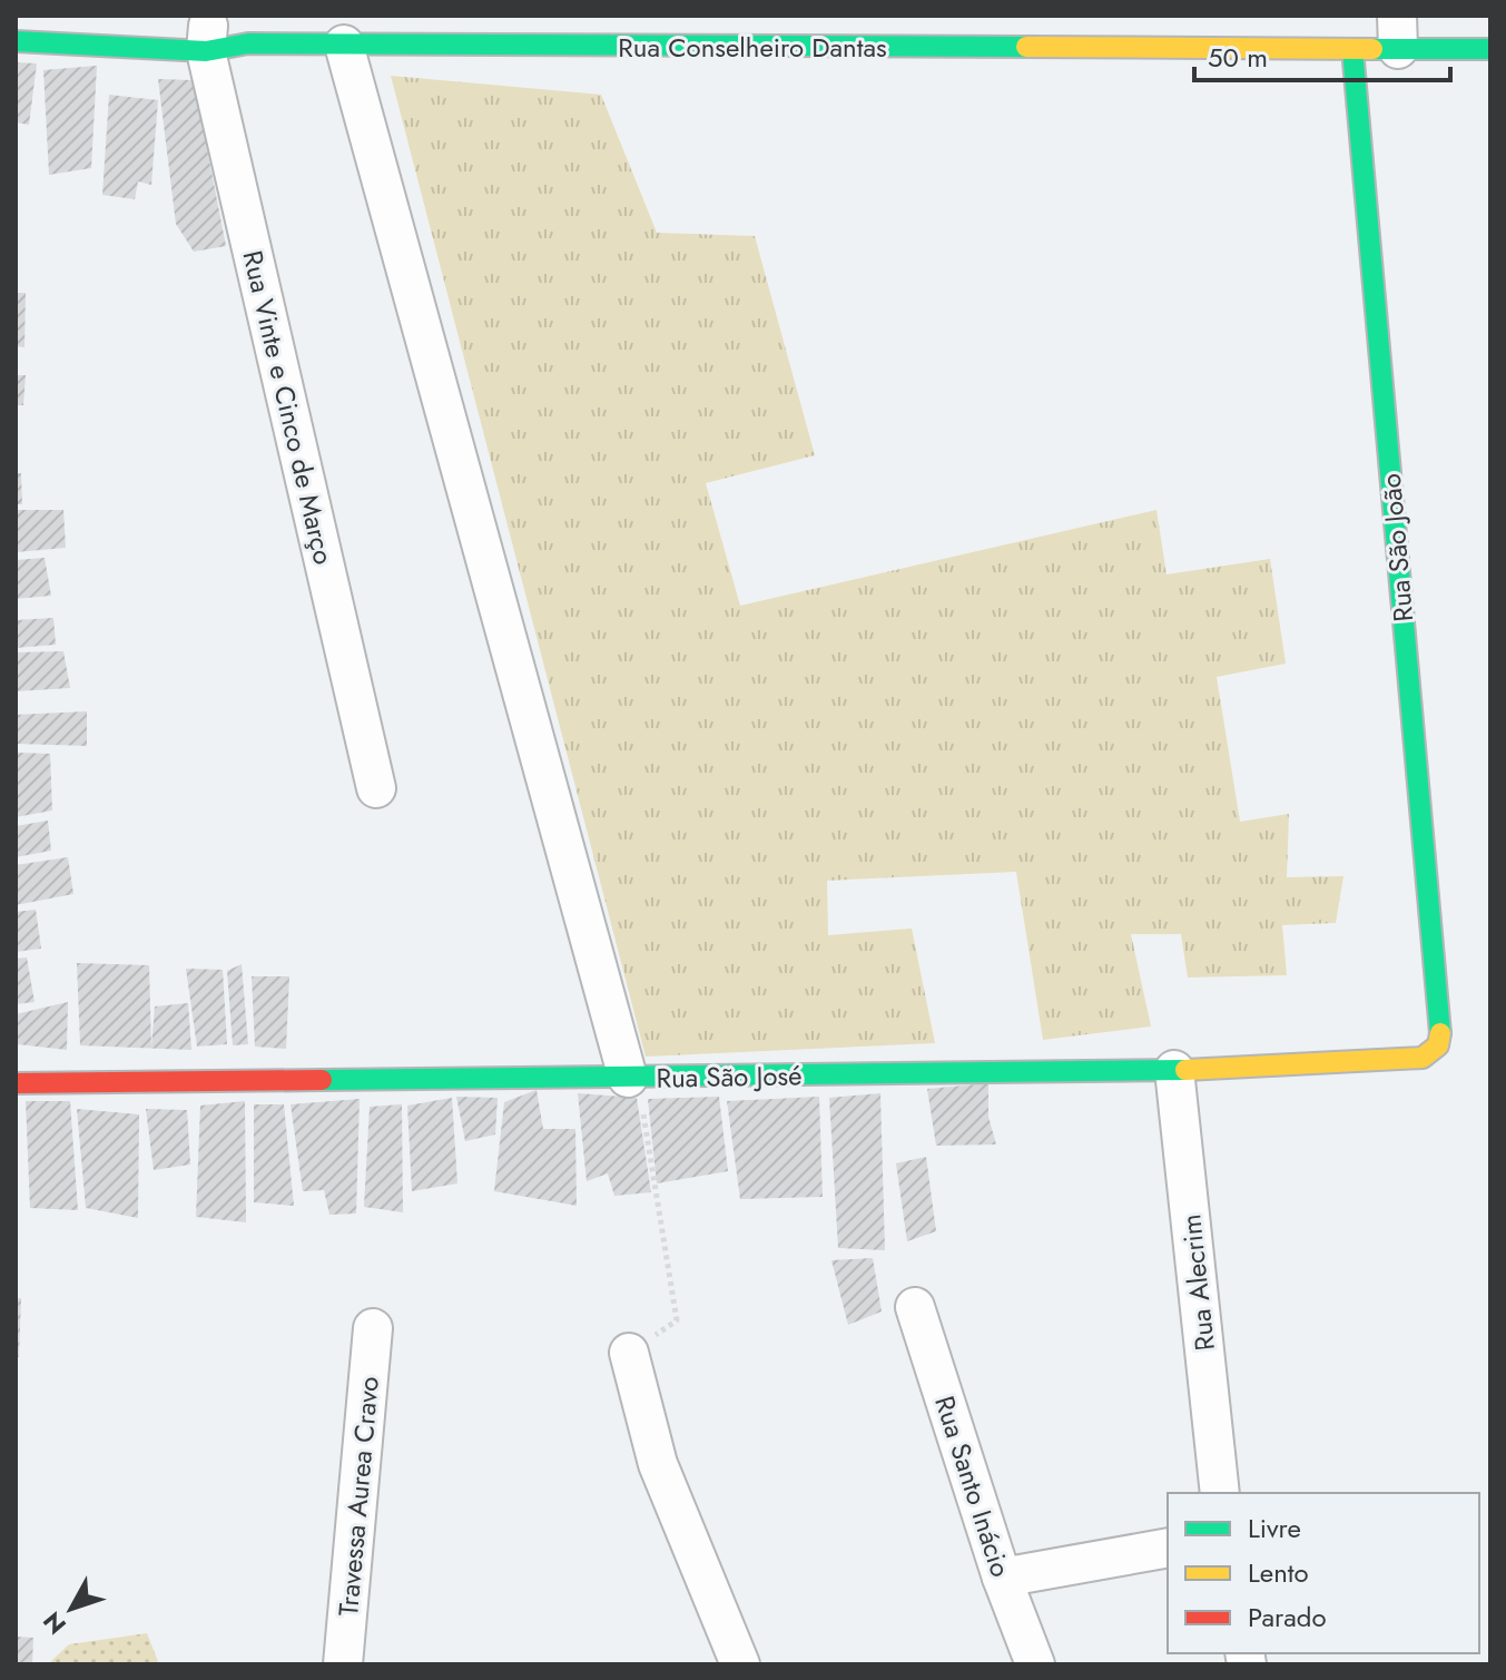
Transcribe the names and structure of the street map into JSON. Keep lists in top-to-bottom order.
{
  "streets": {
    "street": [
      "Rua Conselheiro Dantas",
      "Rua Vinte e Cinco de Março",
      "Rua São João",
      "Rua São José",
      "Rua Alecrim",
      "Rua Santo Inácio",
      "Travessa Aurea Cravo"
    ]
  },
  "crossings": [
    ["Rua Conselheiro Dantas", "Rua Vinte e Cinco de Março"],
    ["Rua Conselheiro Dantas", "Rua São João"],
    ["Rua São João", "Rua São José"],
    ["Rua São José", "Rua Alecrim"]
  ],
  "legend": ["Livre", "Lento", "Parado"],
  "scale_bar": "50 m",
  "north": "bottom left"
}
